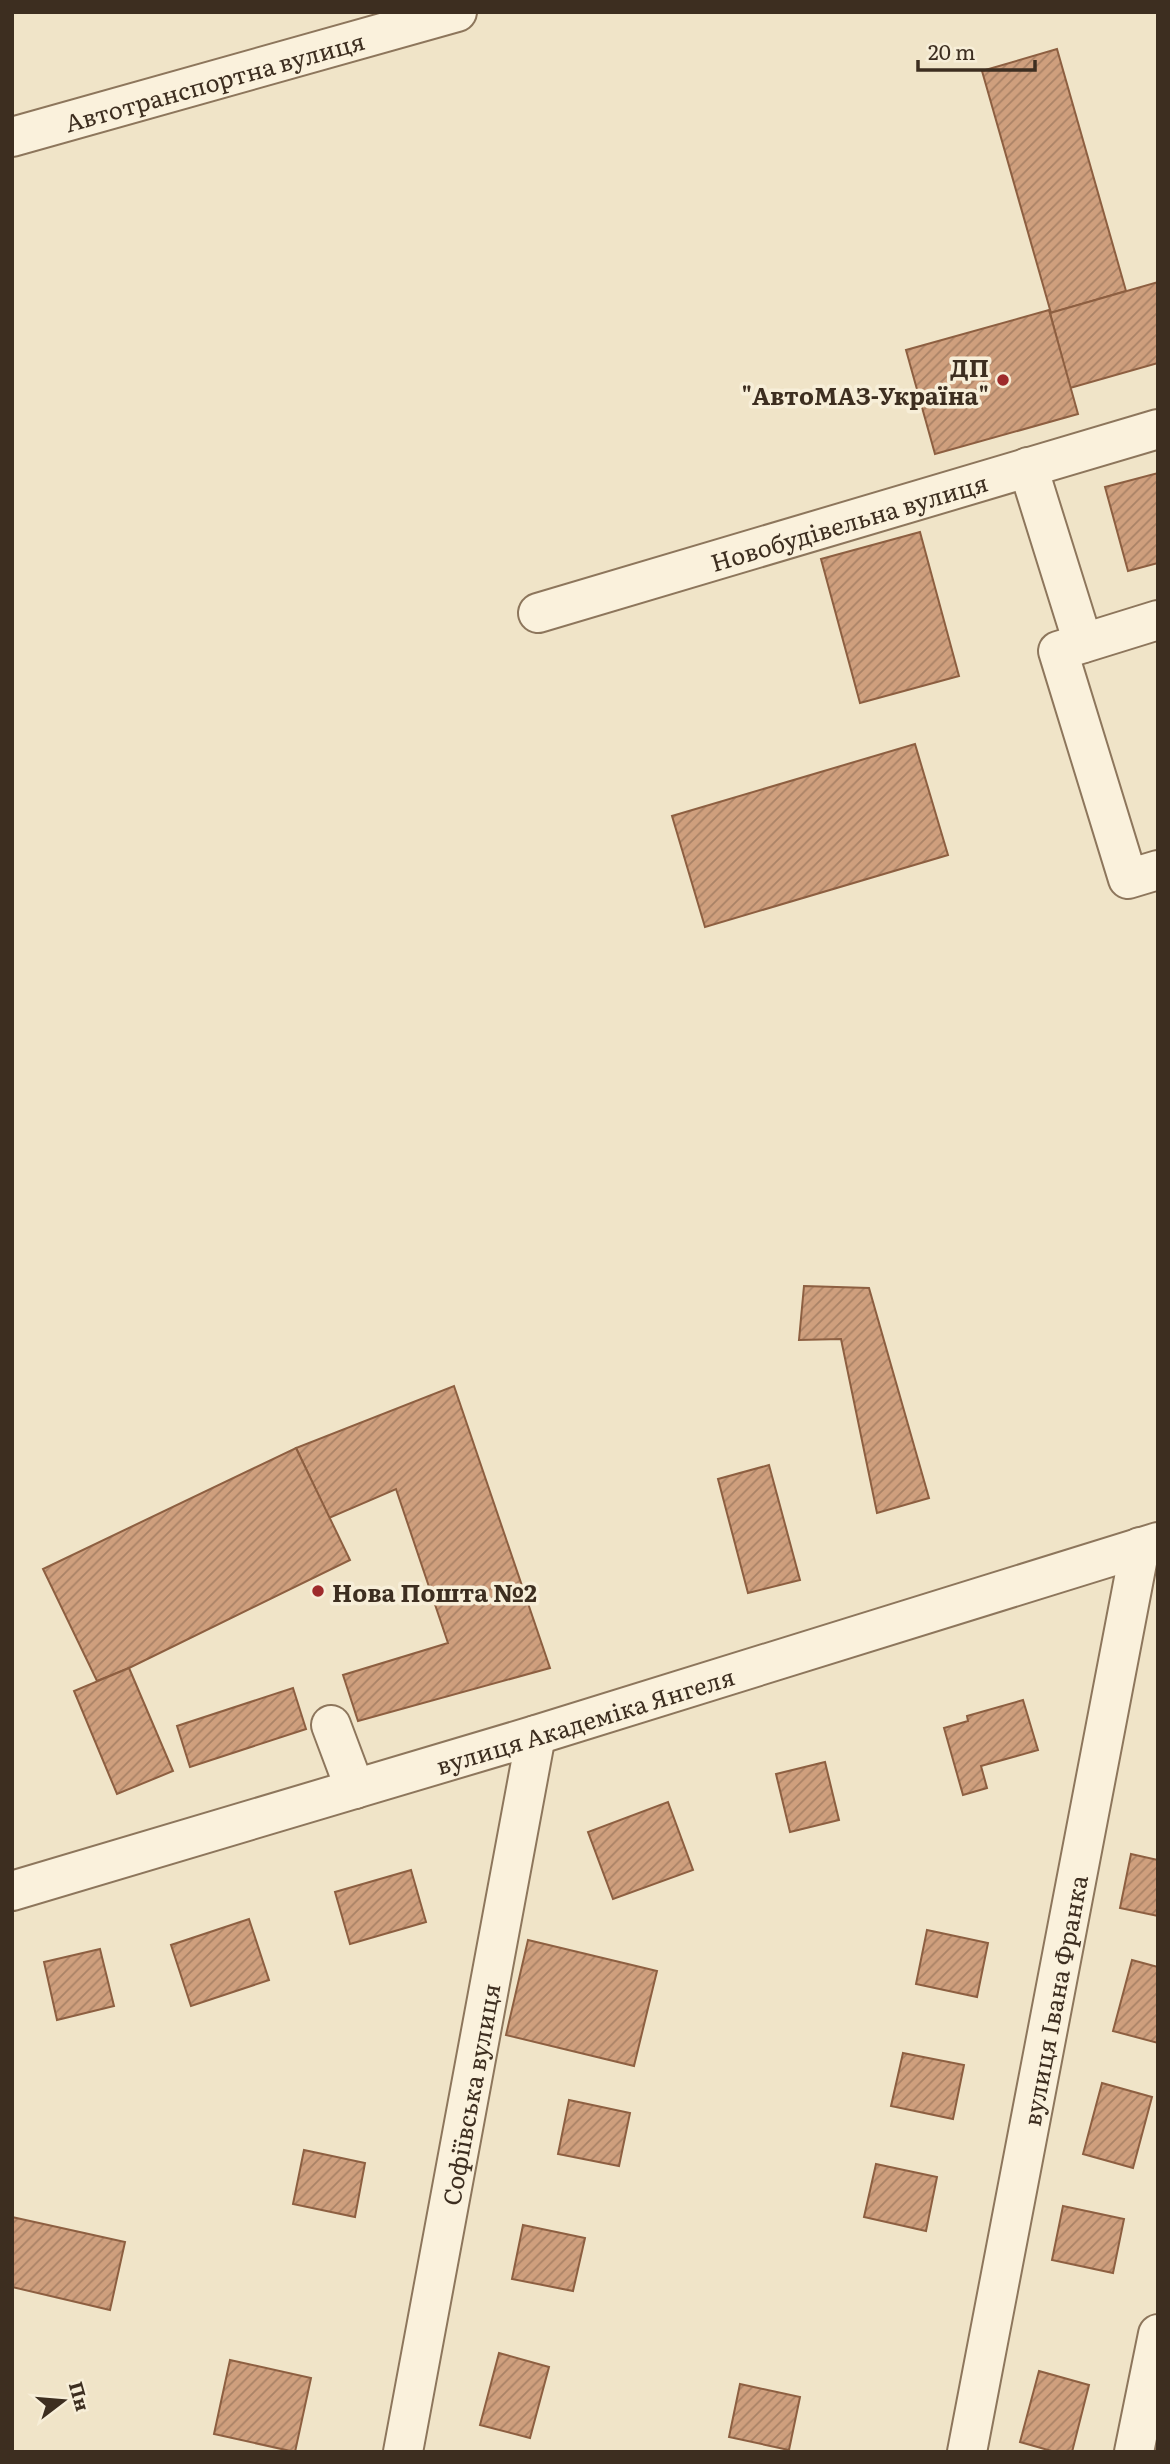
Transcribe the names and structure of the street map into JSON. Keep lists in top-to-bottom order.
{
  "streets": {
    "street": [
      "Автотранспортна вулиця",
      "Новобудівельна вулиця",
      "вулиця Академіка Янгеля",
      "вулиця Івана Франка",
      "Софіївська вулиця"
    ]
  },
  "crossings": [
    ["вулиця Академіка Янгеля", "вулиця Івана Франка"],
    ["вулиця Академіка Янгеля", "Софіївська вулиця"]
  ],
  "places": ["ДП \"АвтоМАЗ-Україна\"", "Нова Пошта №2"],
  "scale_bar": "20 m",
  "north": "right"
}
